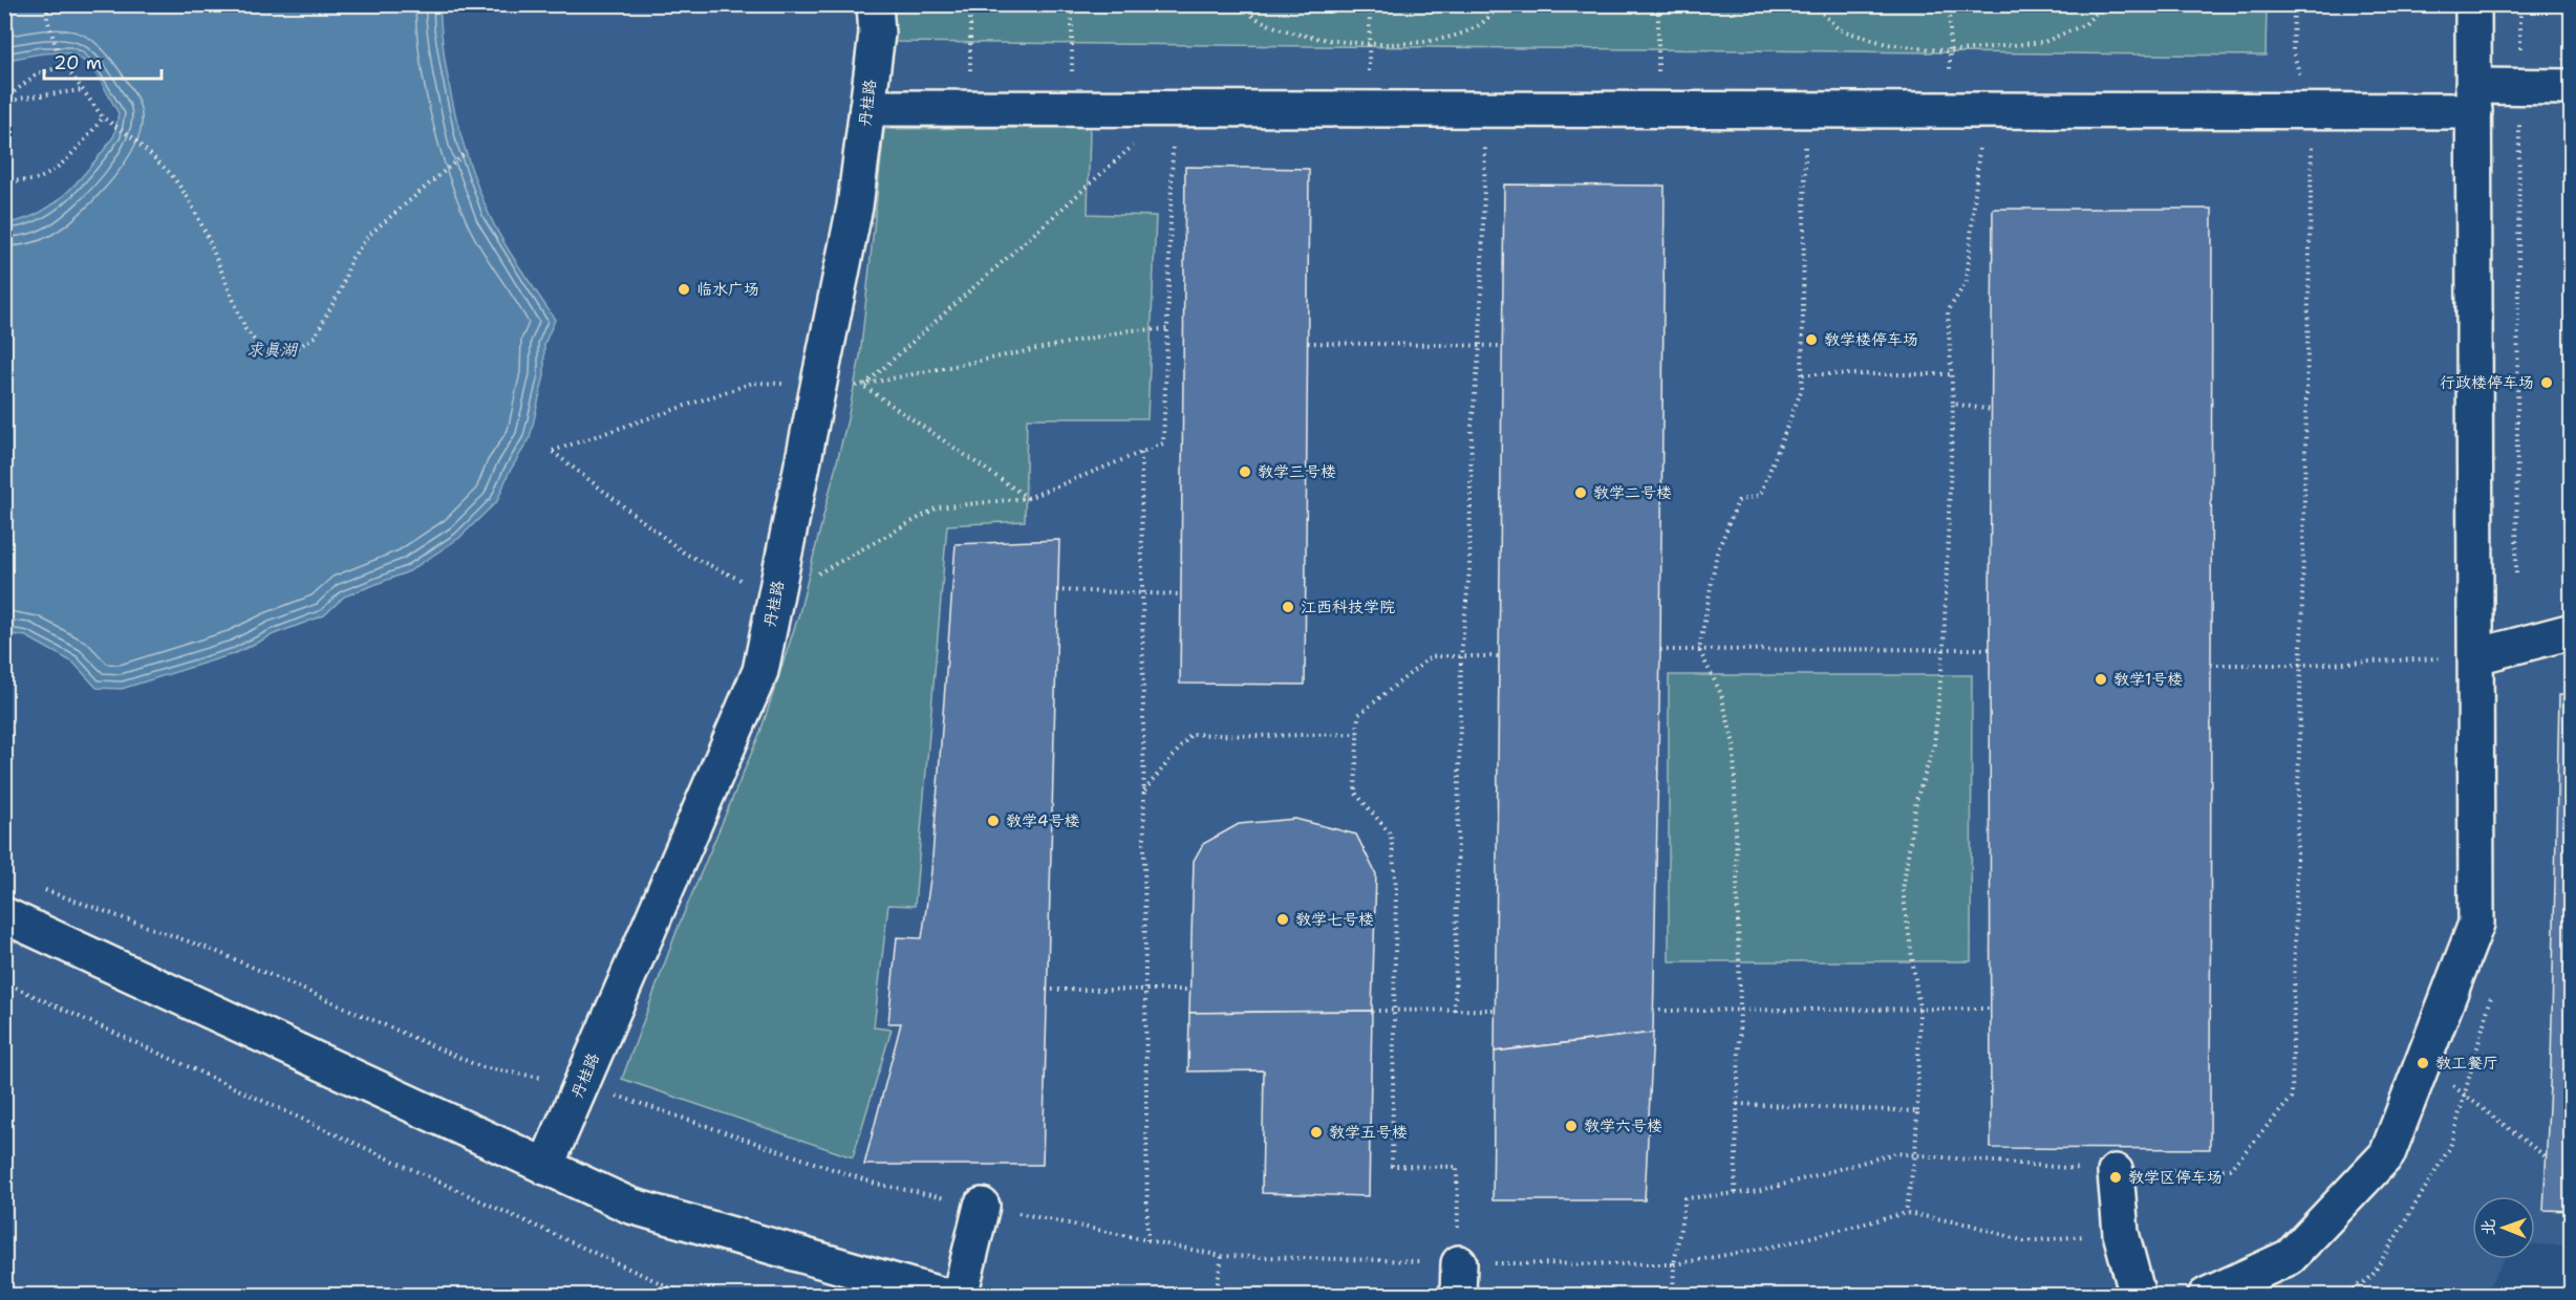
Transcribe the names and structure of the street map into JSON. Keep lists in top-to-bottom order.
{
  "streets": {
    "street": ["丹桂路"]
  },
  "water": ["求真湖"],
  "places": [
    "临水广场",
    "教学楼停车场",
    "行政楼停车场",
    "教学三号楼",
    "教学二号楼",
    "江西科技学院",
    "教学1号楼",
    "教学4号楼",
    "教学七号楼",
    "教工餐厅",
    "教学六号楼",
    "教学五号楼",
    "教学区停车场"
  ],
  "scale_bar": "20 m",
  "north": "left"
}
